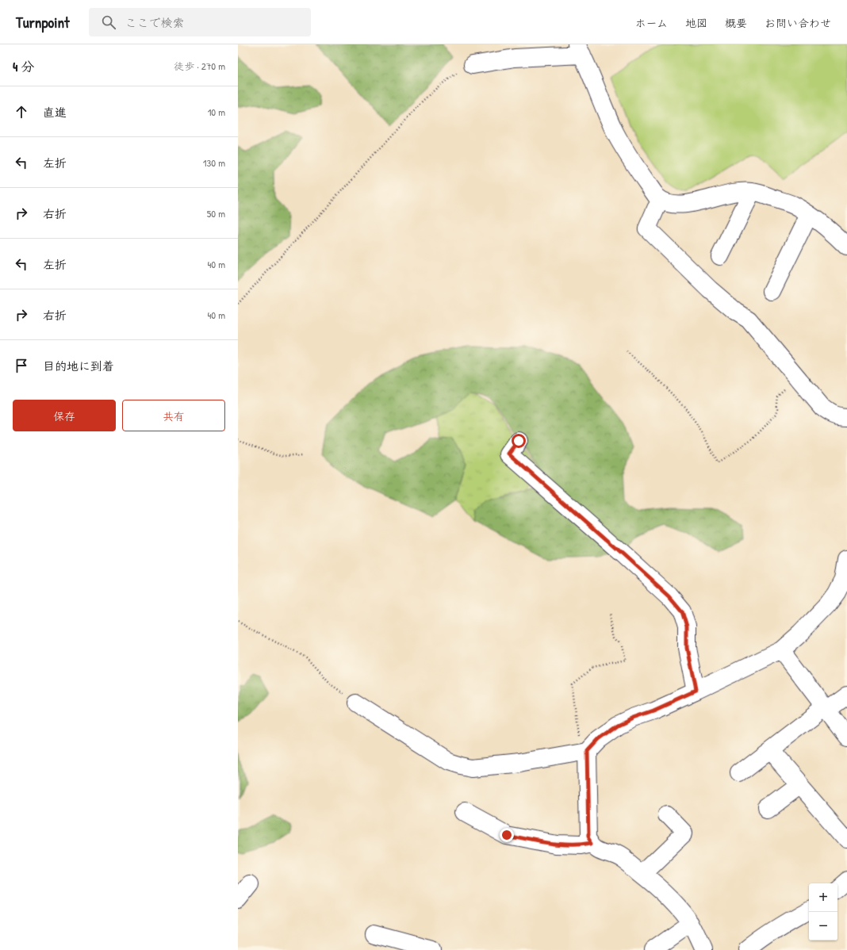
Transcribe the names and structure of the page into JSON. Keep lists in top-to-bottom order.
{
  "page": {
    "header": "Turnpoint",
    "search": "ここで検索",
    "nav": [
      "ホーム",
      "地図",
      "概要",
      "お問い合わせ"
    ],
    "heading": ["4 分", "徒歩 · 270 m"],
    "list": [
      ["直進", "10 m"],
      ["左折", "130 m"],
      ["右折", "50 m"],
      ["左折", "40 m"],
      ["右折", "40 m"],
      "目的地に到着"
    ],
    "buttons": ["保存", "共有"],
    "map_buttons": ["+", "−"]
  }
}
